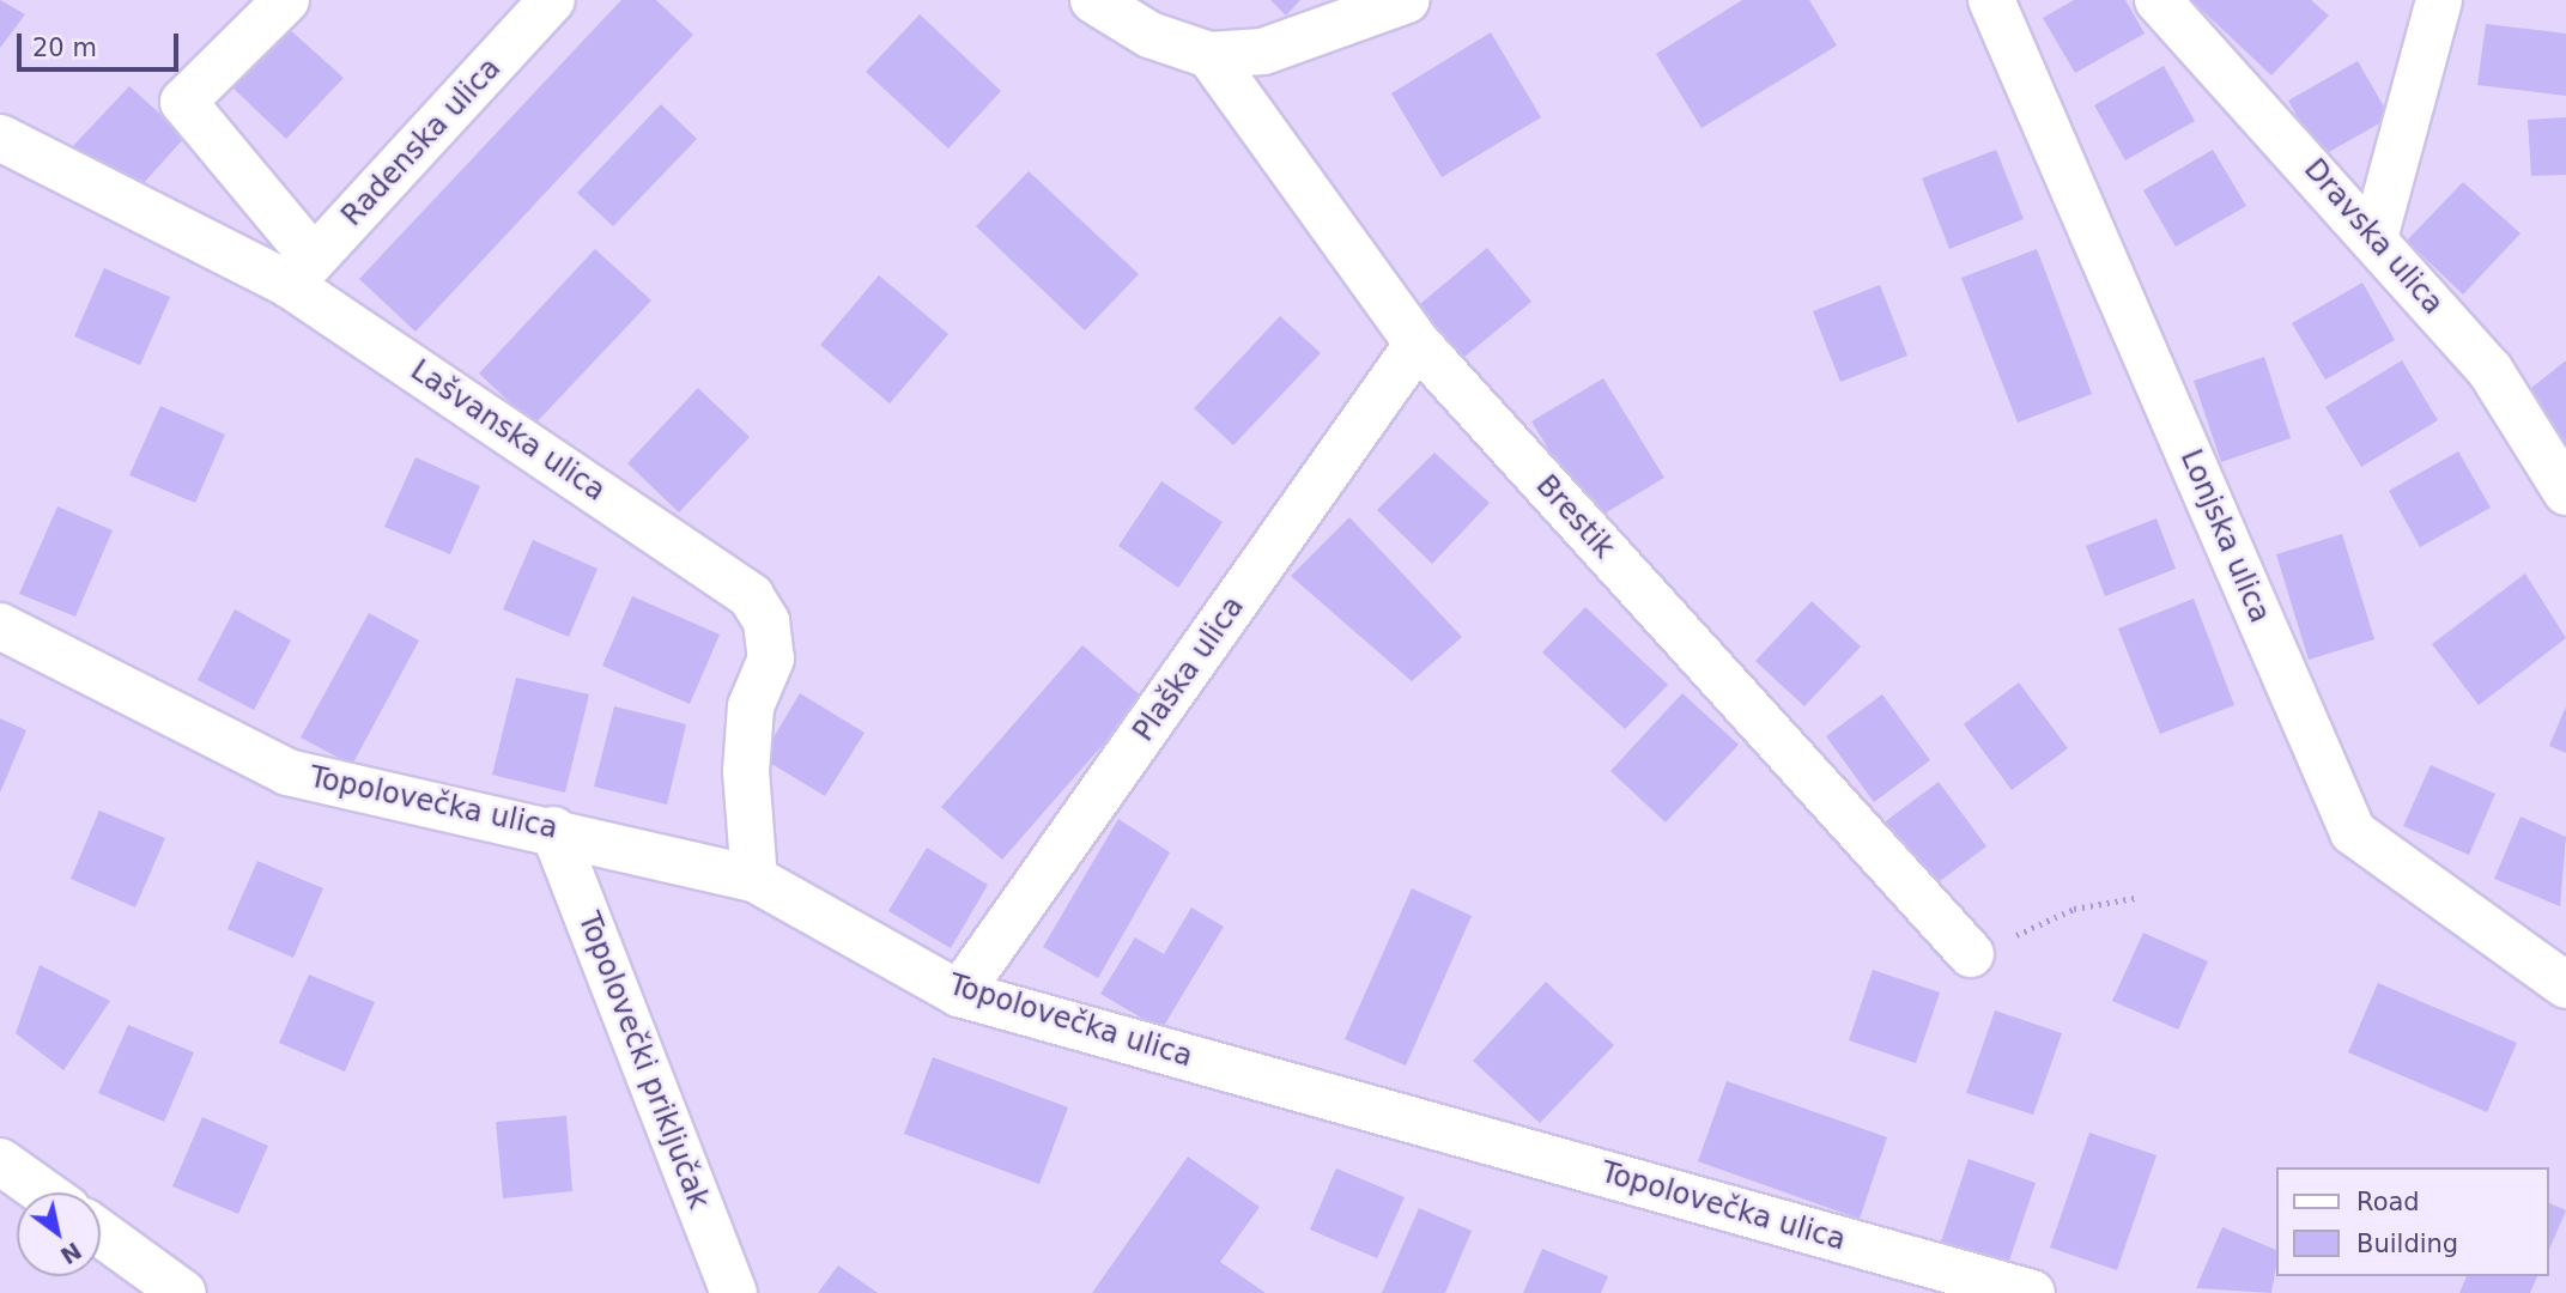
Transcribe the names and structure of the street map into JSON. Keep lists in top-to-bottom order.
{
  "streets": {
    "street": [
      "Radenska ulica",
      "Dravska ulica",
      "Lašvanska ulica",
      "Brestik",
      "Lonjska ulica",
      "Plaška ulica",
      "Topolovečka ulica",
      "Topolovečki priključak"
    ]
  },
  "crossings": [
    ["Radenska ulica", "Lašvanska ulica"],
    ["Lašvanska ulica", "Topolovečka ulica"],
    ["Brestik", "Plaška ulica"],
    ["Plaška ulica", "Topolovečka ulica"],
    ["Topolovečka ulica", "Topolovečki priključak"]
  ],
  "legend": ["Road", "Building"],
  "scale_bar": "20 m",
  "north": "bottom right"
}
